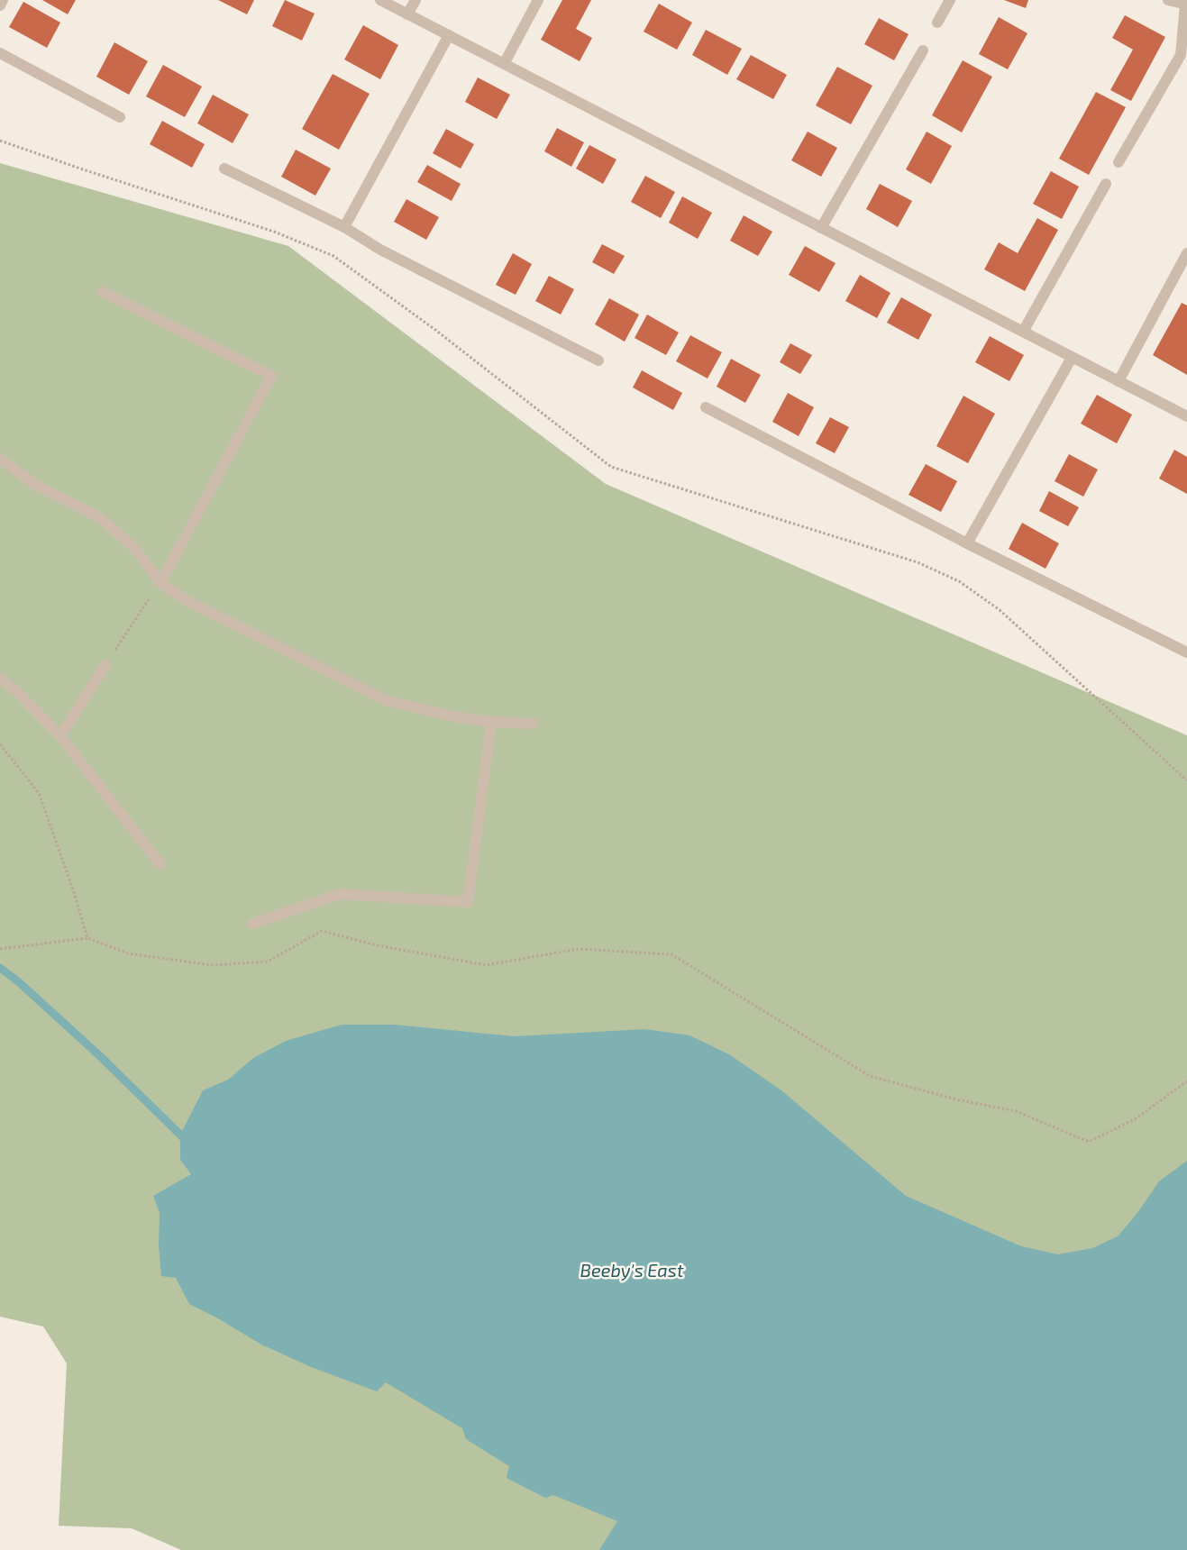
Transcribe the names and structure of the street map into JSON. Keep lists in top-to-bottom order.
{
  "water": ["Beeby's East"]
}
